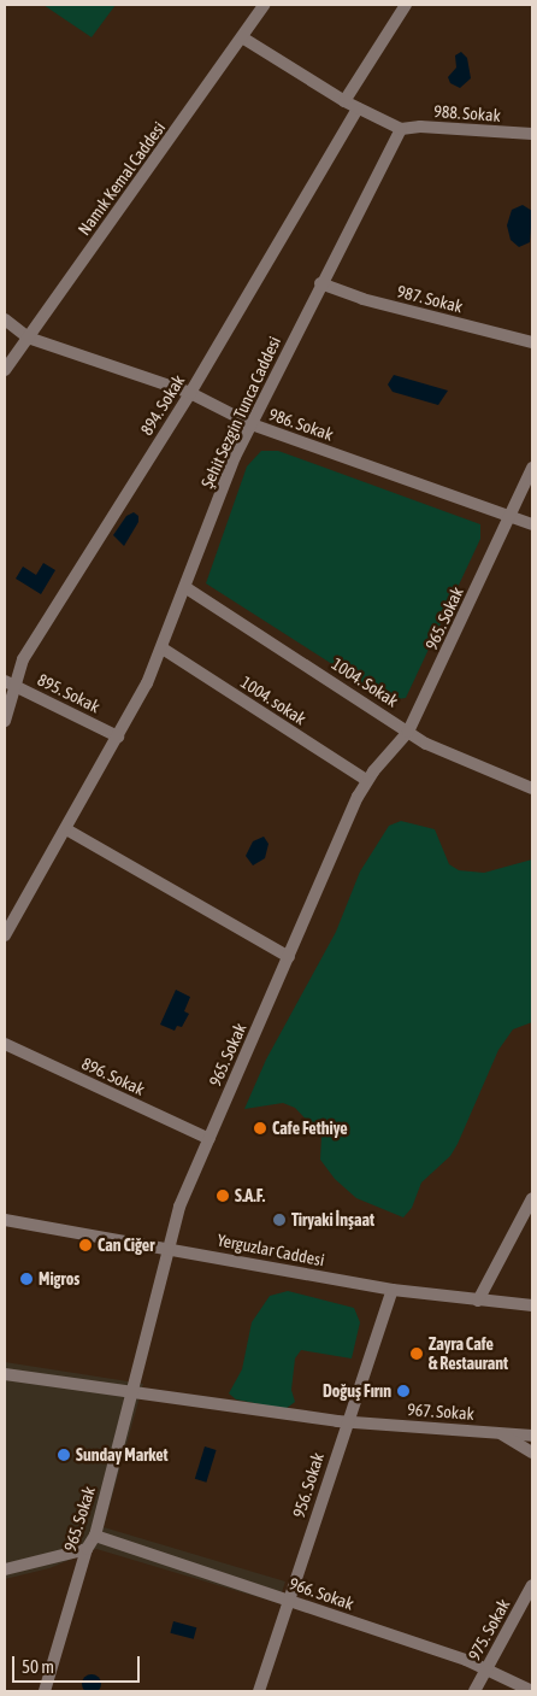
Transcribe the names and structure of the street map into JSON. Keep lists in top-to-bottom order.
{
  "streets": {
    "street": [
      "988. Sokak",
      "Namık Kemal Caddesi",
      "987. Sokak",
      "894. Sokak",
      "Şehit Sezgin Tunca Caddesi",
      "986. Sokak",
      "965. Sokak",
      "1004. Sokak",
      "895. Sokak",
      "1004. sokak",
      "896. Sokak",
      "Yerguzlar Caddesi",
      "967. Sokak",
      "956. Sokak",
      "966. Sokak",
      "975. Sokak"
    ]
  },
  "crossings": [
    ["988. Sokak", "Şehit Sezgin Tunca Caddesi"],
    ["Namık Kemal Caddesi", "986. Sokak"],
    ["987. Sokak", "Şehit Sezgin Tunca Caddesi"],
    ["894. Sokak", "986. Sokak"],
    ["894. Sokak", "895. Sokak"],
    ["Şehit Sezgin Tunca Caddesi", "986. Sokak"],
    ["Şehit Sezgin Tunca Caddesi", "1004. Sokak"],
    ["Şehit Sezgin Tunca Caddesi", "895. Sokak"],
    ["Şehit Sezgin Tunca Caddesi", "1004. sokak"],
    ["986. Sokak", "965. Sokak"],
    ["965. Sokak", "1004. Sokak"],
    ["965. Sokak", "1004. sokak"],
    ["965. Sokak", "896. Sokak"],
    ["965. Sokak", "Yerguzlar Caddesi"],
    ["965. Sokak", "967. Sokak"],
    ["965. Sokak", "966. Sokak"],
    ["Yerguzlar Caddesi", "956. Sokak"],
    ["967. Sokak", "956. Sokak"],
    ["956. Sokak", "966. Sokak"],
    ["966. Sokak", "975. Sokak"]
  ],
  "places": [
    "Cafe Fethiye",
    "S.A.F.",
    "Tiryaki İnşaat",
    "Can Ciğer",
    "Migros",
    "Zayra Cafe & Restaurant",
    "Doğuş Fırın",
    "Sunday Market"
  ],
  "scale_bar": "50 m"
}
